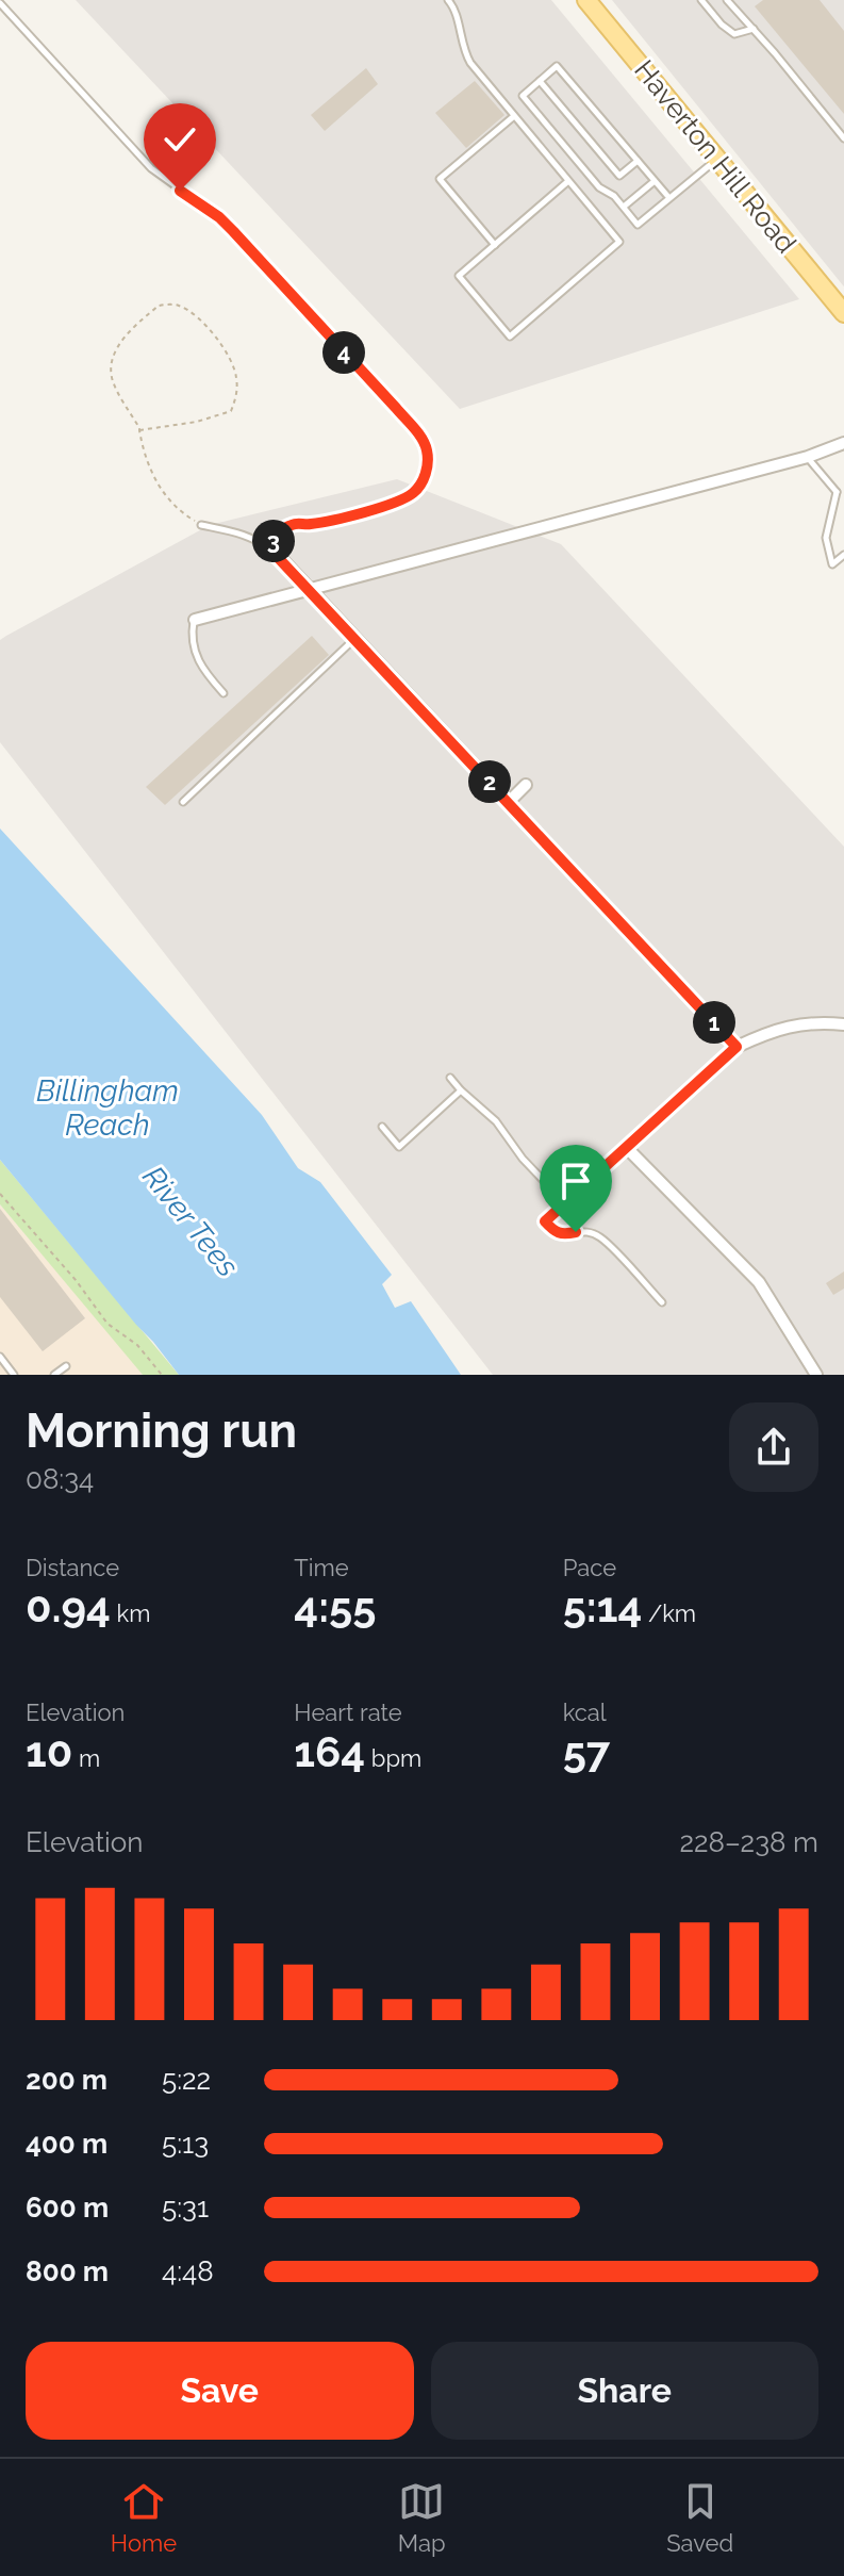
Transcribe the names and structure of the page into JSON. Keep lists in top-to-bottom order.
{
  "streets": {
    "main road": ["Haverton Hill Road"]
  },
  "water": ["Billingham Reach", "River Tees"],
  "page": {
    "pins": [
      "4",
      "3",
      "2",
      "1"
    ],
    "heading": ["Morning run", "08:34"],
    "stats": [
      ["Distance", "0.94 km"],
      ["Time", "4:55"],
      ["Pace", "5:14 /km"],
      ["Elevation", "10 m"],
      ["Heart rate", "164 bpm"],
      ["kcal", "57"]
    ],
    "chart": ["Elevation", "228–238 m"],
    "list": [
      {
        "name": "200 m",
        "note": "5:22"
      },
      {
        "name": "400 m",
        "note": "5:13"
      },
      {
        "name": "600 m",
        "note": "5:31"
      },
      {
        "name": "800 m",
        "note": "4:48"
      }
    ],
    "buttons": ["Save", "Share"],
    "tabs": ["Home", "Map", "Saved"]
  }
}
